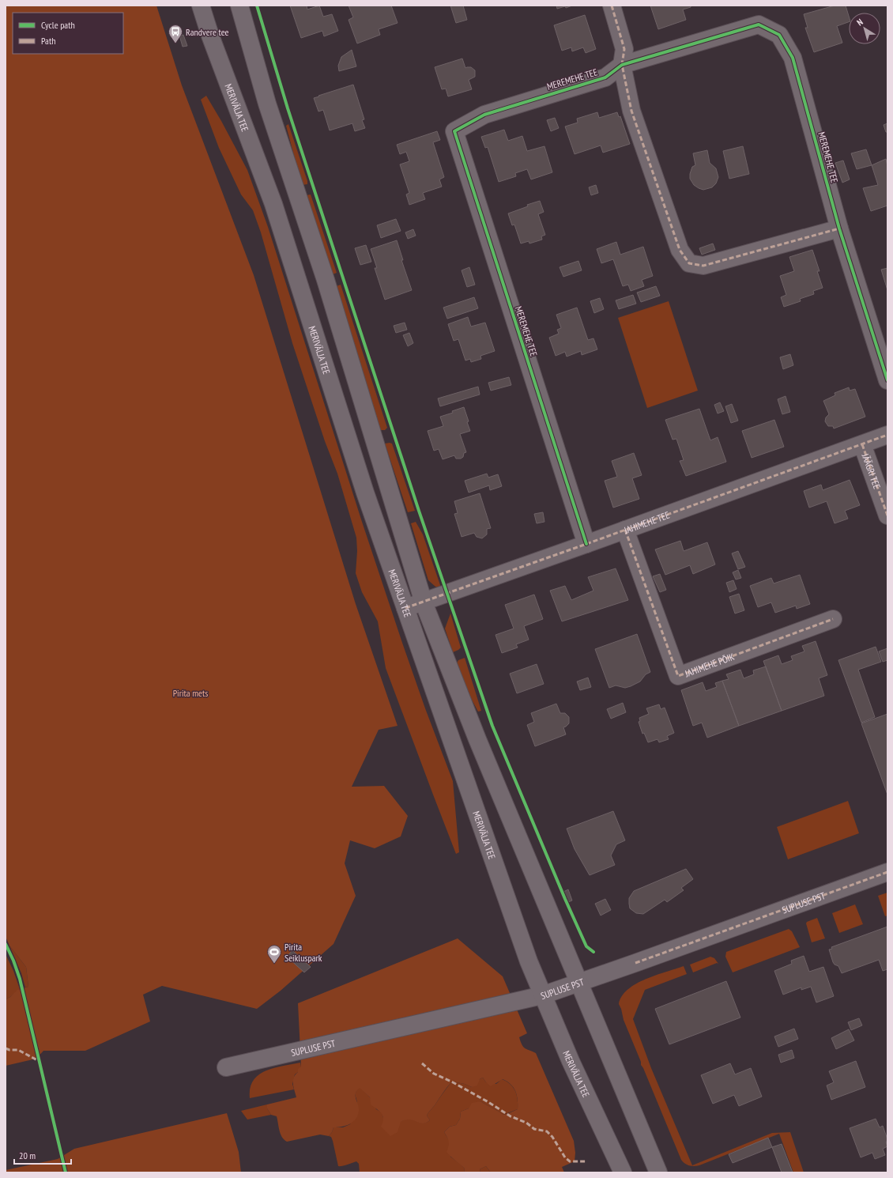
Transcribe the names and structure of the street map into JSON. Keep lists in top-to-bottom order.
{
  "streets": {
    "street": [
      "MEREMEHE TEE",
      "MERIVÄLJA TEE",
      "JÄÄGRI TEE",
      "JAHIMEHE TEE",
      "JAHIMEHE PÕIK",
      "SUPLUSE PST"
    ]
  },
  "crossings": [
    ["MEREMEHE TEE", "JAHIMEHE TEE"],
    ["MERIVÄLJA TEE", "JAHIMEHE TEE"],
    ["MERIVÄLJA TEE", "SUPLUSE PST"],
    ["JÄÄGRI TEE", "JAHIMEHE TEE"],
    ["JAHIMEHE TEE", "JAHIMEHE PÕIK"]
  ],
  "parks": ["Pirita mets"],
  "places": {
    "bus stop": ["Randvere tee"],
    "sports": ["Pirita Seikluspark"]
  },
  "legend": ["Cycle path", "Path"],
  "scale_bar": "20 m",
  "north": "top left"
}
